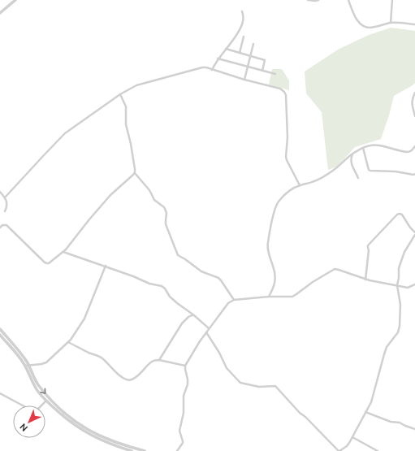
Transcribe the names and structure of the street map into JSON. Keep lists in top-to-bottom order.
{
  "north": "bottom left"
}
